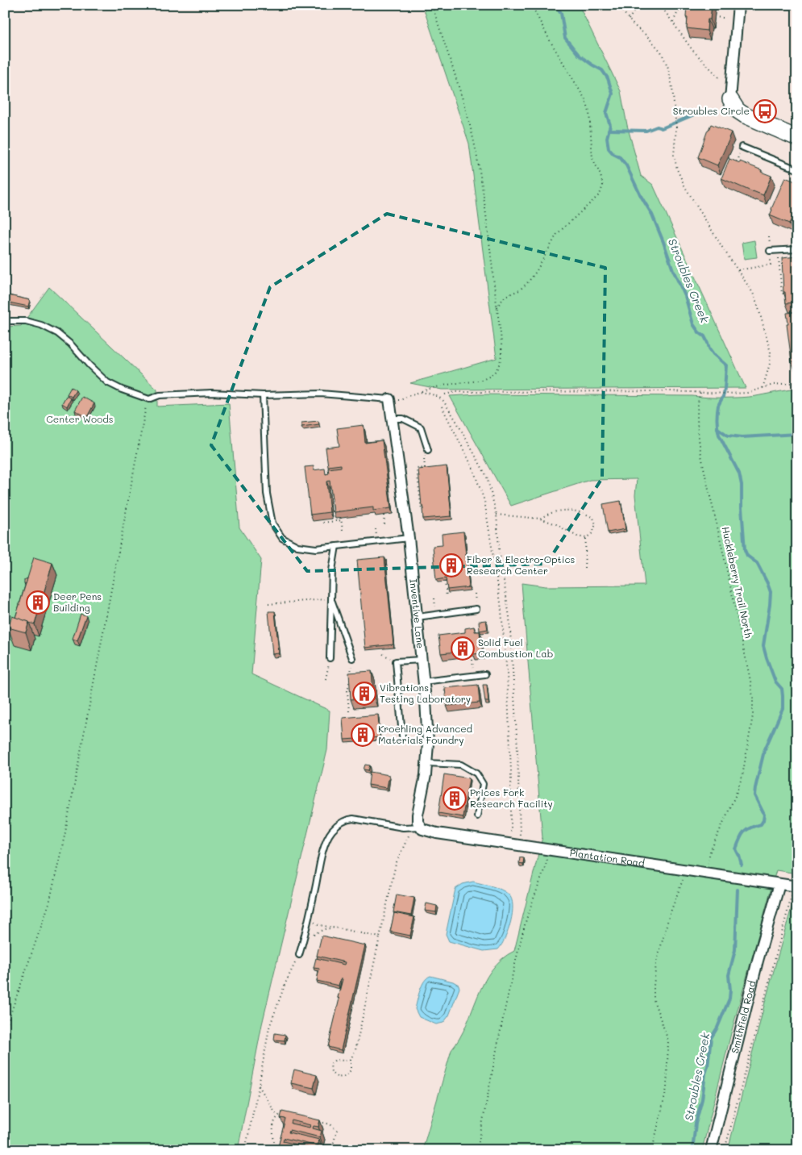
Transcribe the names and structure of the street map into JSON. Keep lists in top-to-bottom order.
{
  "streets": {
    "street": ["Inventive Lane", "Plantation Road", "Smithfield Road"],
    "path": ["Huckleberry Trail North"]
  },
  "crossings": [
    ["Inventive Lane", "Plantation Road"],
    ["Plantation Road", "Smithfield Road"]
  ],
  "water": ["Stroubles Creek"],
  "parks": ["Center Woods"],
  "places": {
    "bus stop": ["Stroubles Circle"],
    "building": [
      "Fiber & Electro-Optics Research Center",
      "Deer Pens Building",
      "Solid Fuel Combustion Lab",
      "Vibrations Testing Laboratory",
      "Kroehling Advanced Materials Foundry",
      "Prices Fork Research Facility"
    ]
  }
}
